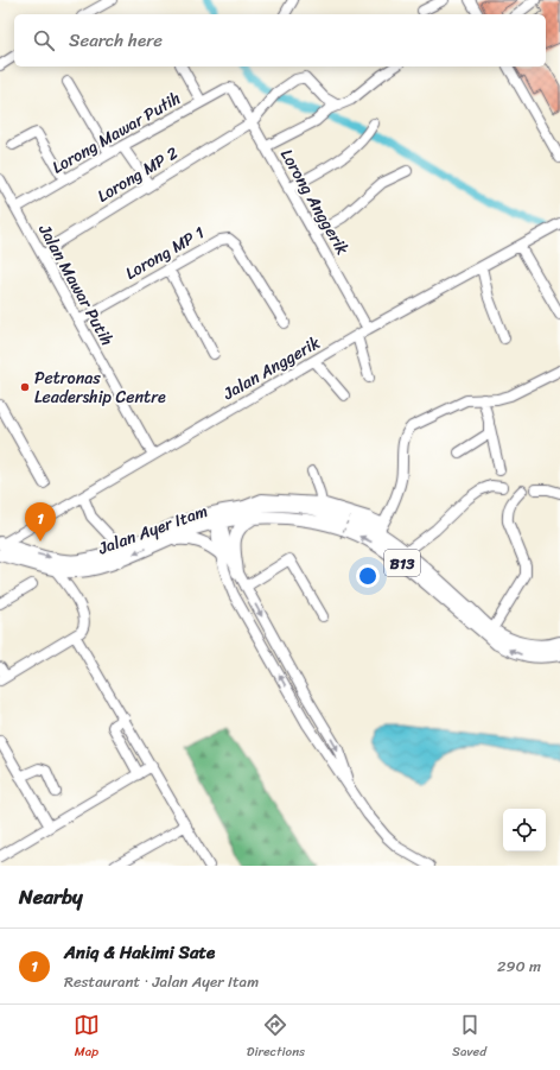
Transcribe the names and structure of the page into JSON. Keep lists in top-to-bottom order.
{
  "streets": {
    "main road": ["Jalan Ayer Itam", "B13"],
    "street": [
      "Lorong Mawar Putih",
      "Lorong MP 2",
      "Lorong Anggerik",
      "Lorong MP 1",
      "Jalan Mawar Putih",
      "Jalan Anggerik"
    ]
  },
  "crossings": [
    ["Lorong Mawar Putih", "Lorong Anggerik"],
    ["Lorong Mawar Putih", "Jalan Mawar Putih"],
    ["Lorong MP 2", "Lorong Anggerik"],
    ["Lorong MP 2", "Jalan Mawar Putih"],
    ["Lorong Anggerik", "Jalan Anggerik"],
    ["Lorong MP 1", "Jalan Mawar Putih"],
    ["Jalan Mawar Putih", "Jalan Anggerik"],
    ["Jalan Anggerik", "Jalan Ayer Itam"],
    ["Jalan Ayer Itam", "B13"]
  ],
  "places": ["Petronas Leadership Centre"],
  "page": {
    "search": "Search here",
    "pins": "1",
    "heading": "Nearby",
    "list": [
      {
        "mark": "1",
        "name": "Aniq & Hakimi Sate",
        "note": "Restaurant · Jalan Ayer Itam",
        "value": "290 m"
      }
    ],
    "nav": ["Map", "Directions", "Saved"]
  }
}
